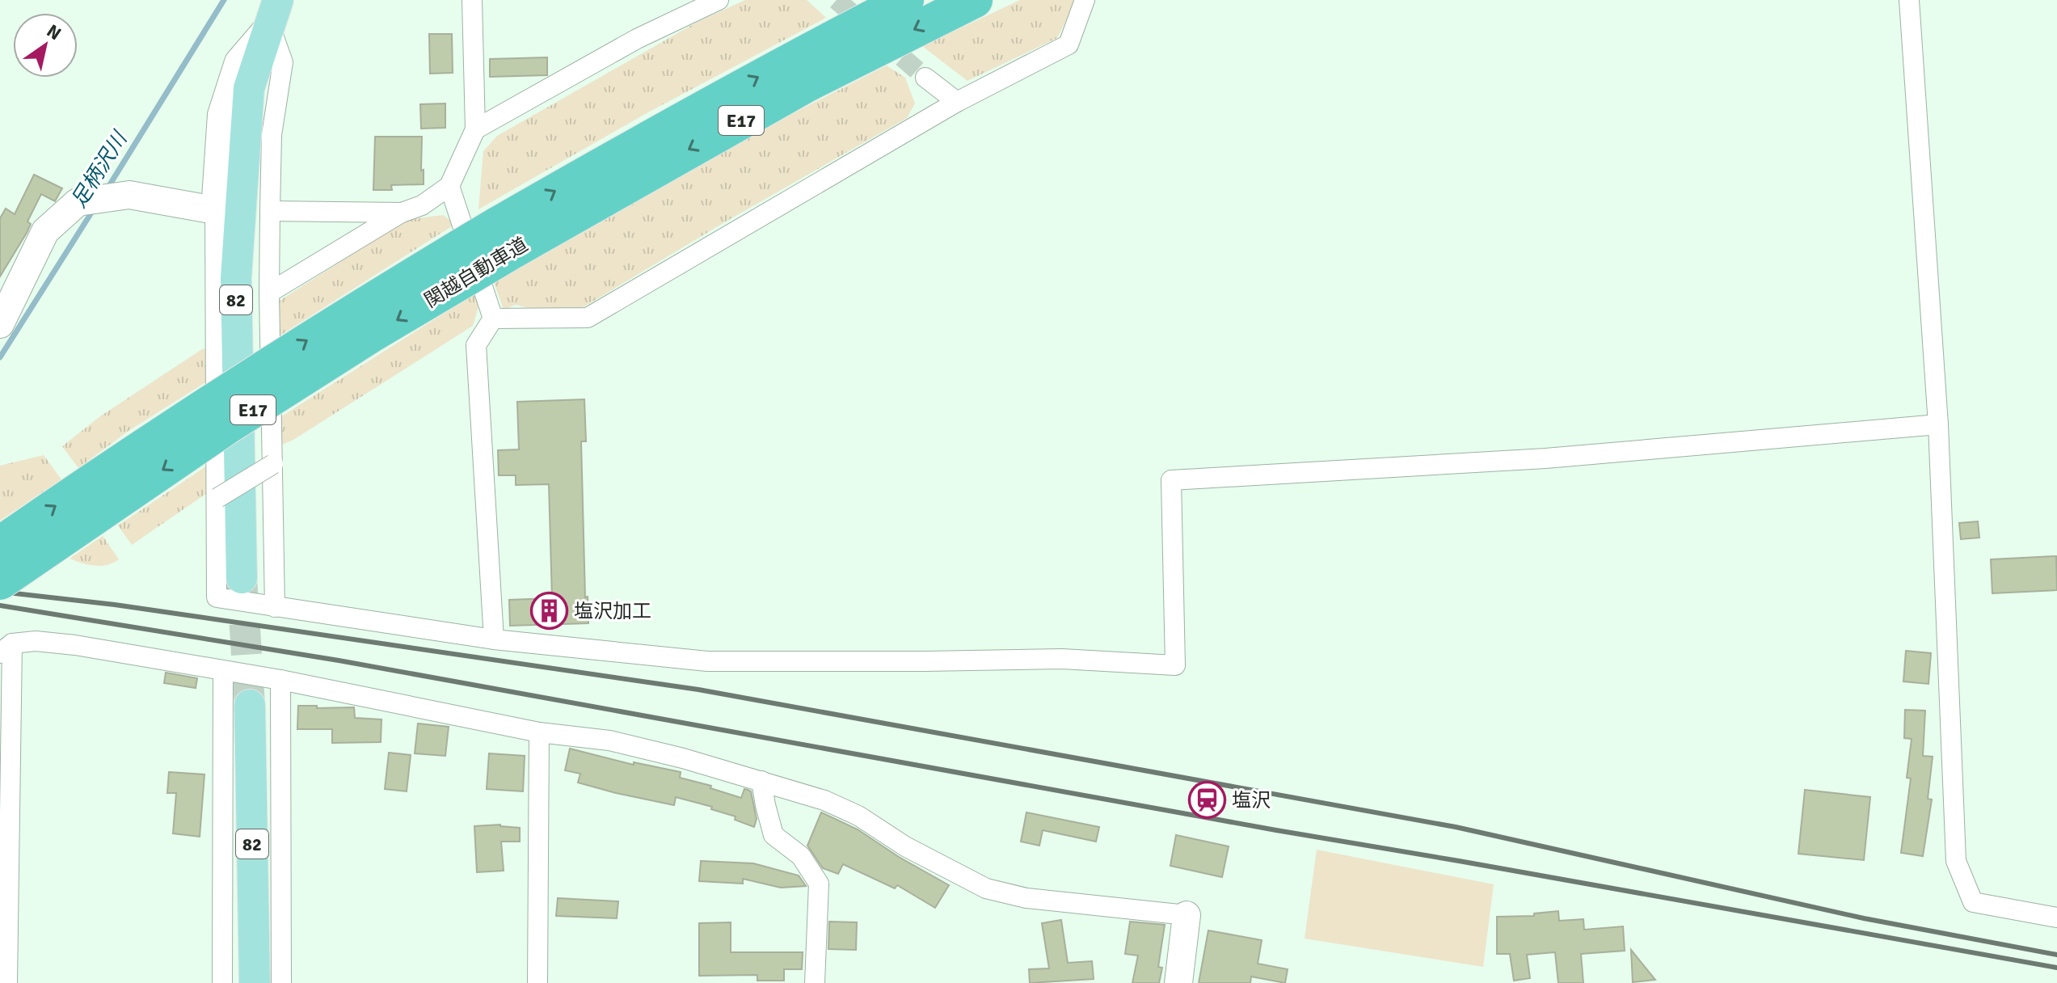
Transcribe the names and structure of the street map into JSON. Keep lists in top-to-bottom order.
{
  "streets": {
    "highway": ["E17", "関越自動車道"],
    "main road": ["82"]
  },
  "water": ["足柄沢川"],
  "places": {
    "building": ["塩沢加工"],
    "station": ["塩沢"]
  },
  "north": "top right"
}
